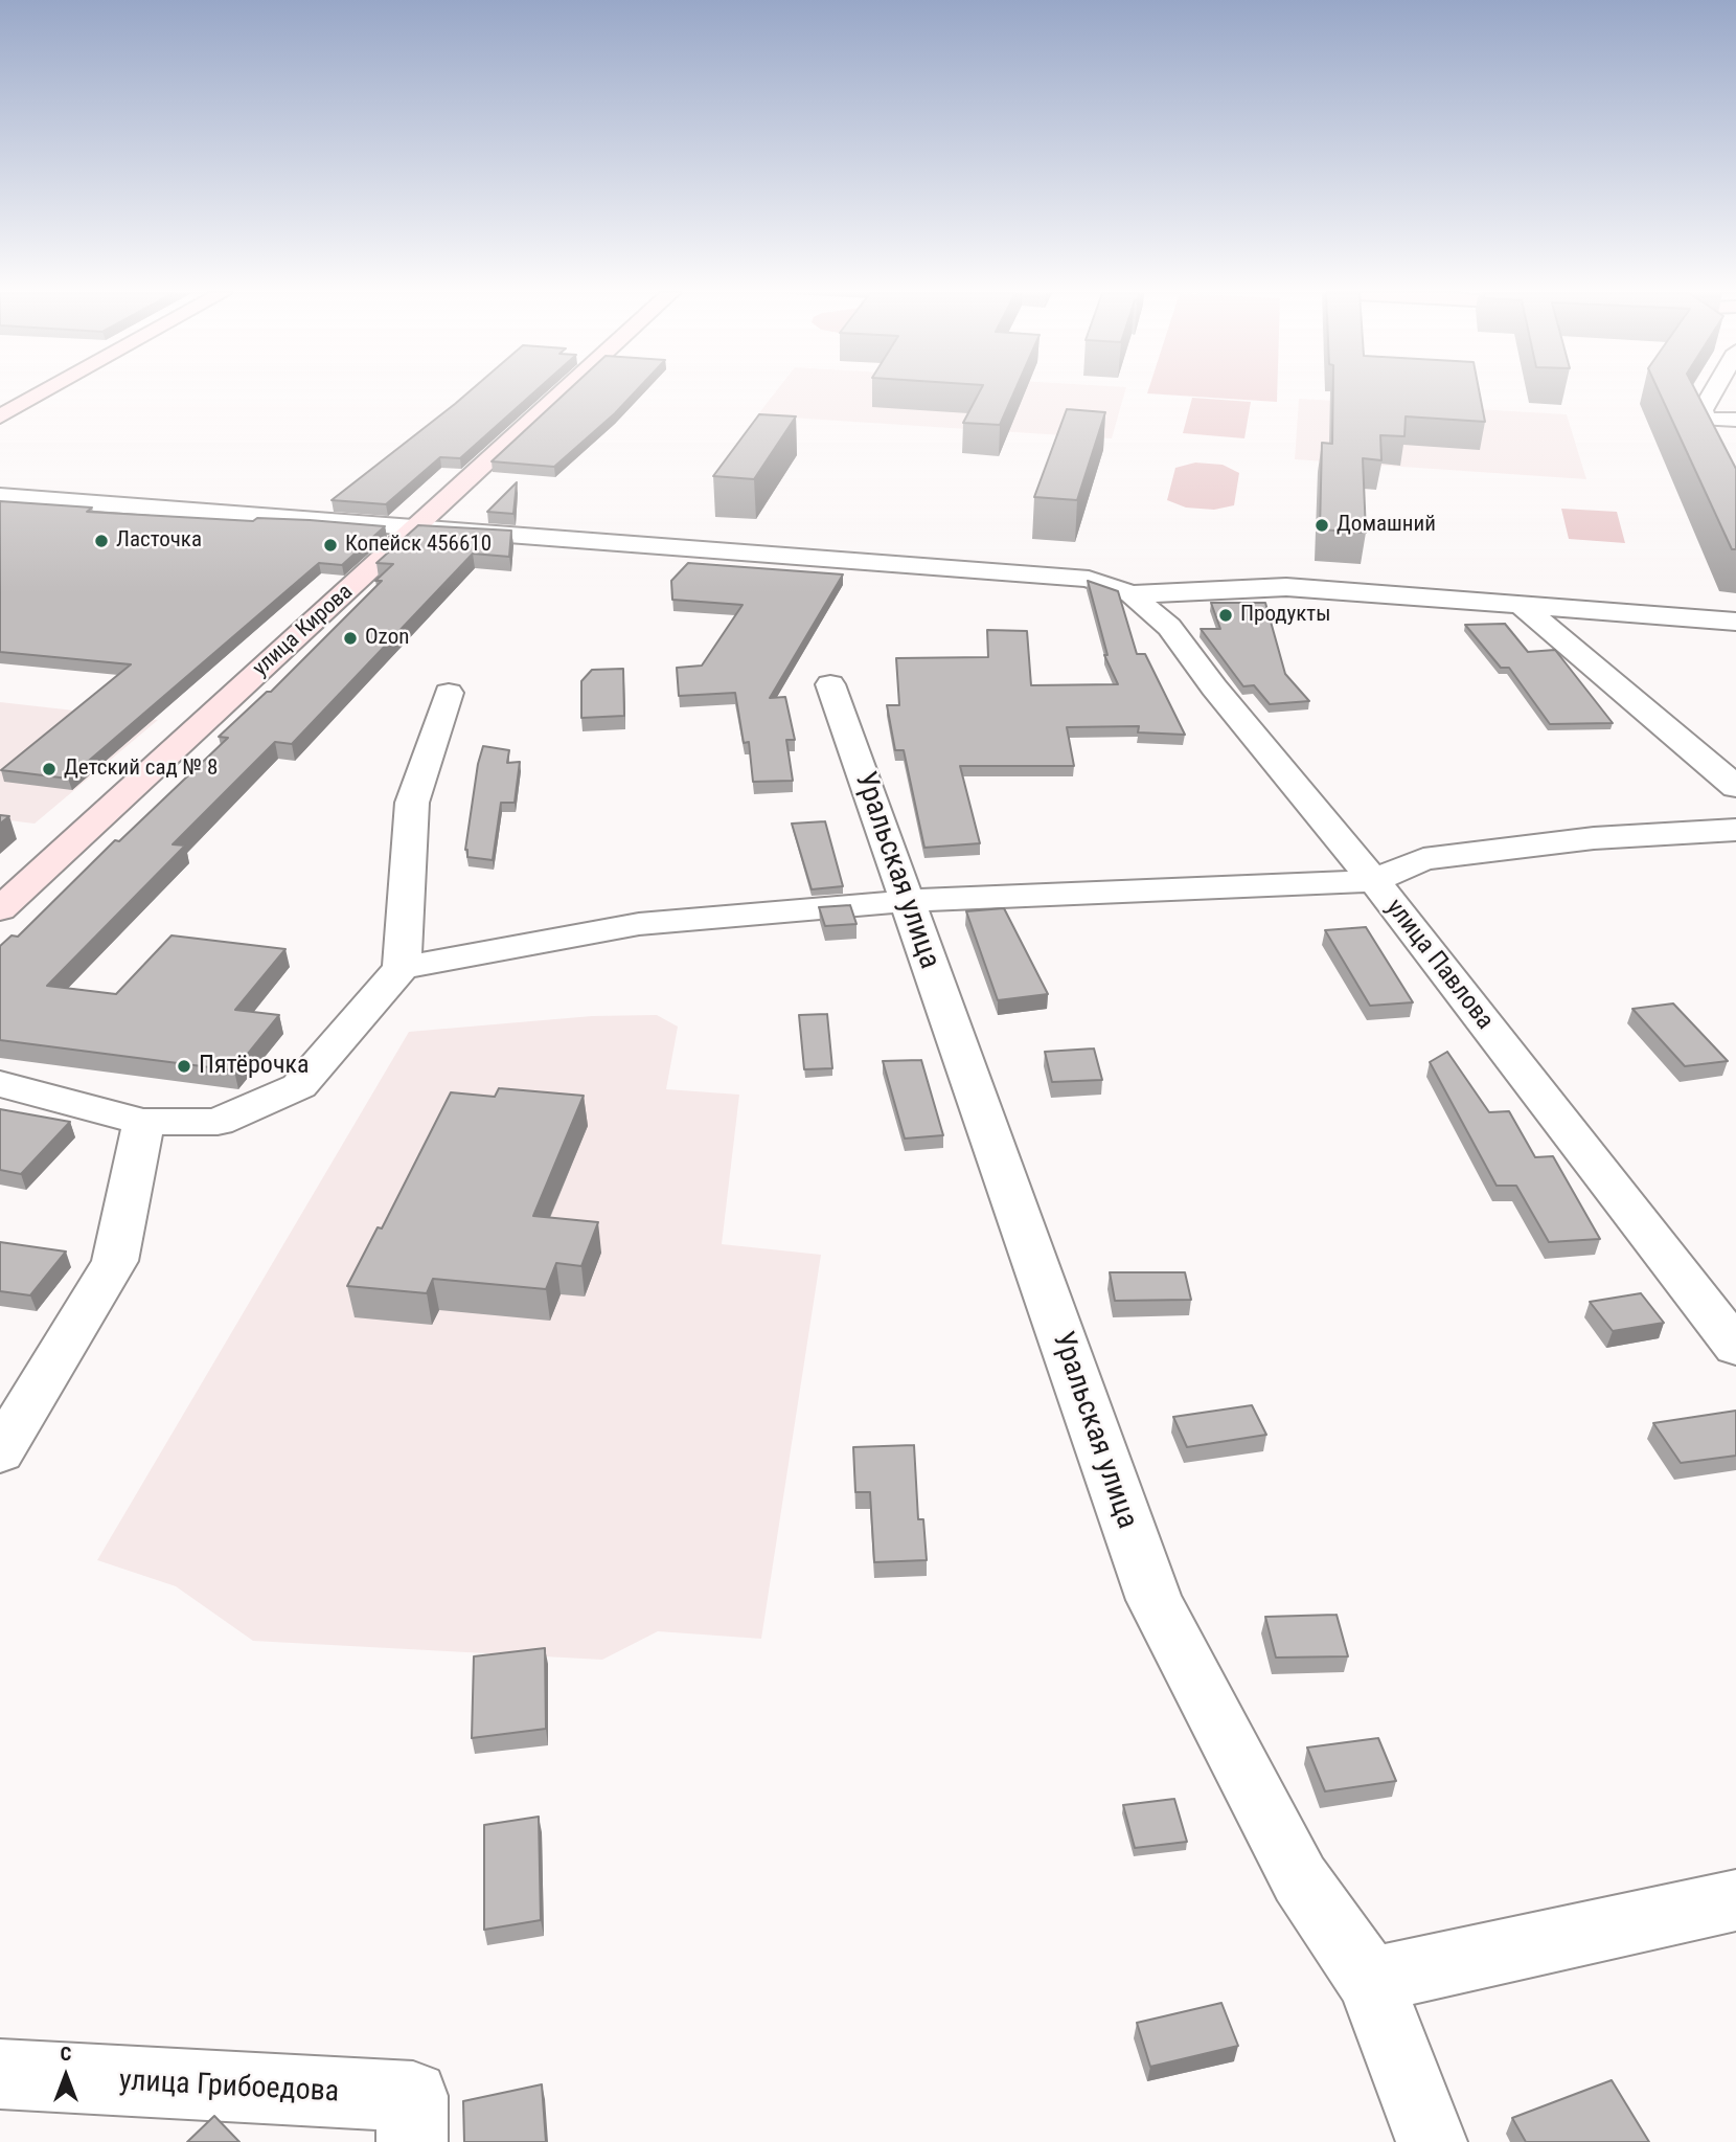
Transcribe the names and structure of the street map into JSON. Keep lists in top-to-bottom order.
{
  "streets": {
    "main road": ["улица Кирова"],
    "street": ["Уральская улица", "улица Павлова", "улица Грибоедова"]
  },
  "places": [
    "Домашний",
    "Ласточка",
    "Копейск 456610",
    "Продукты",
    "Ozon",
    "Детский сад № 8",
    "Пятёрочка"
  ],
  "north": "top"
}
